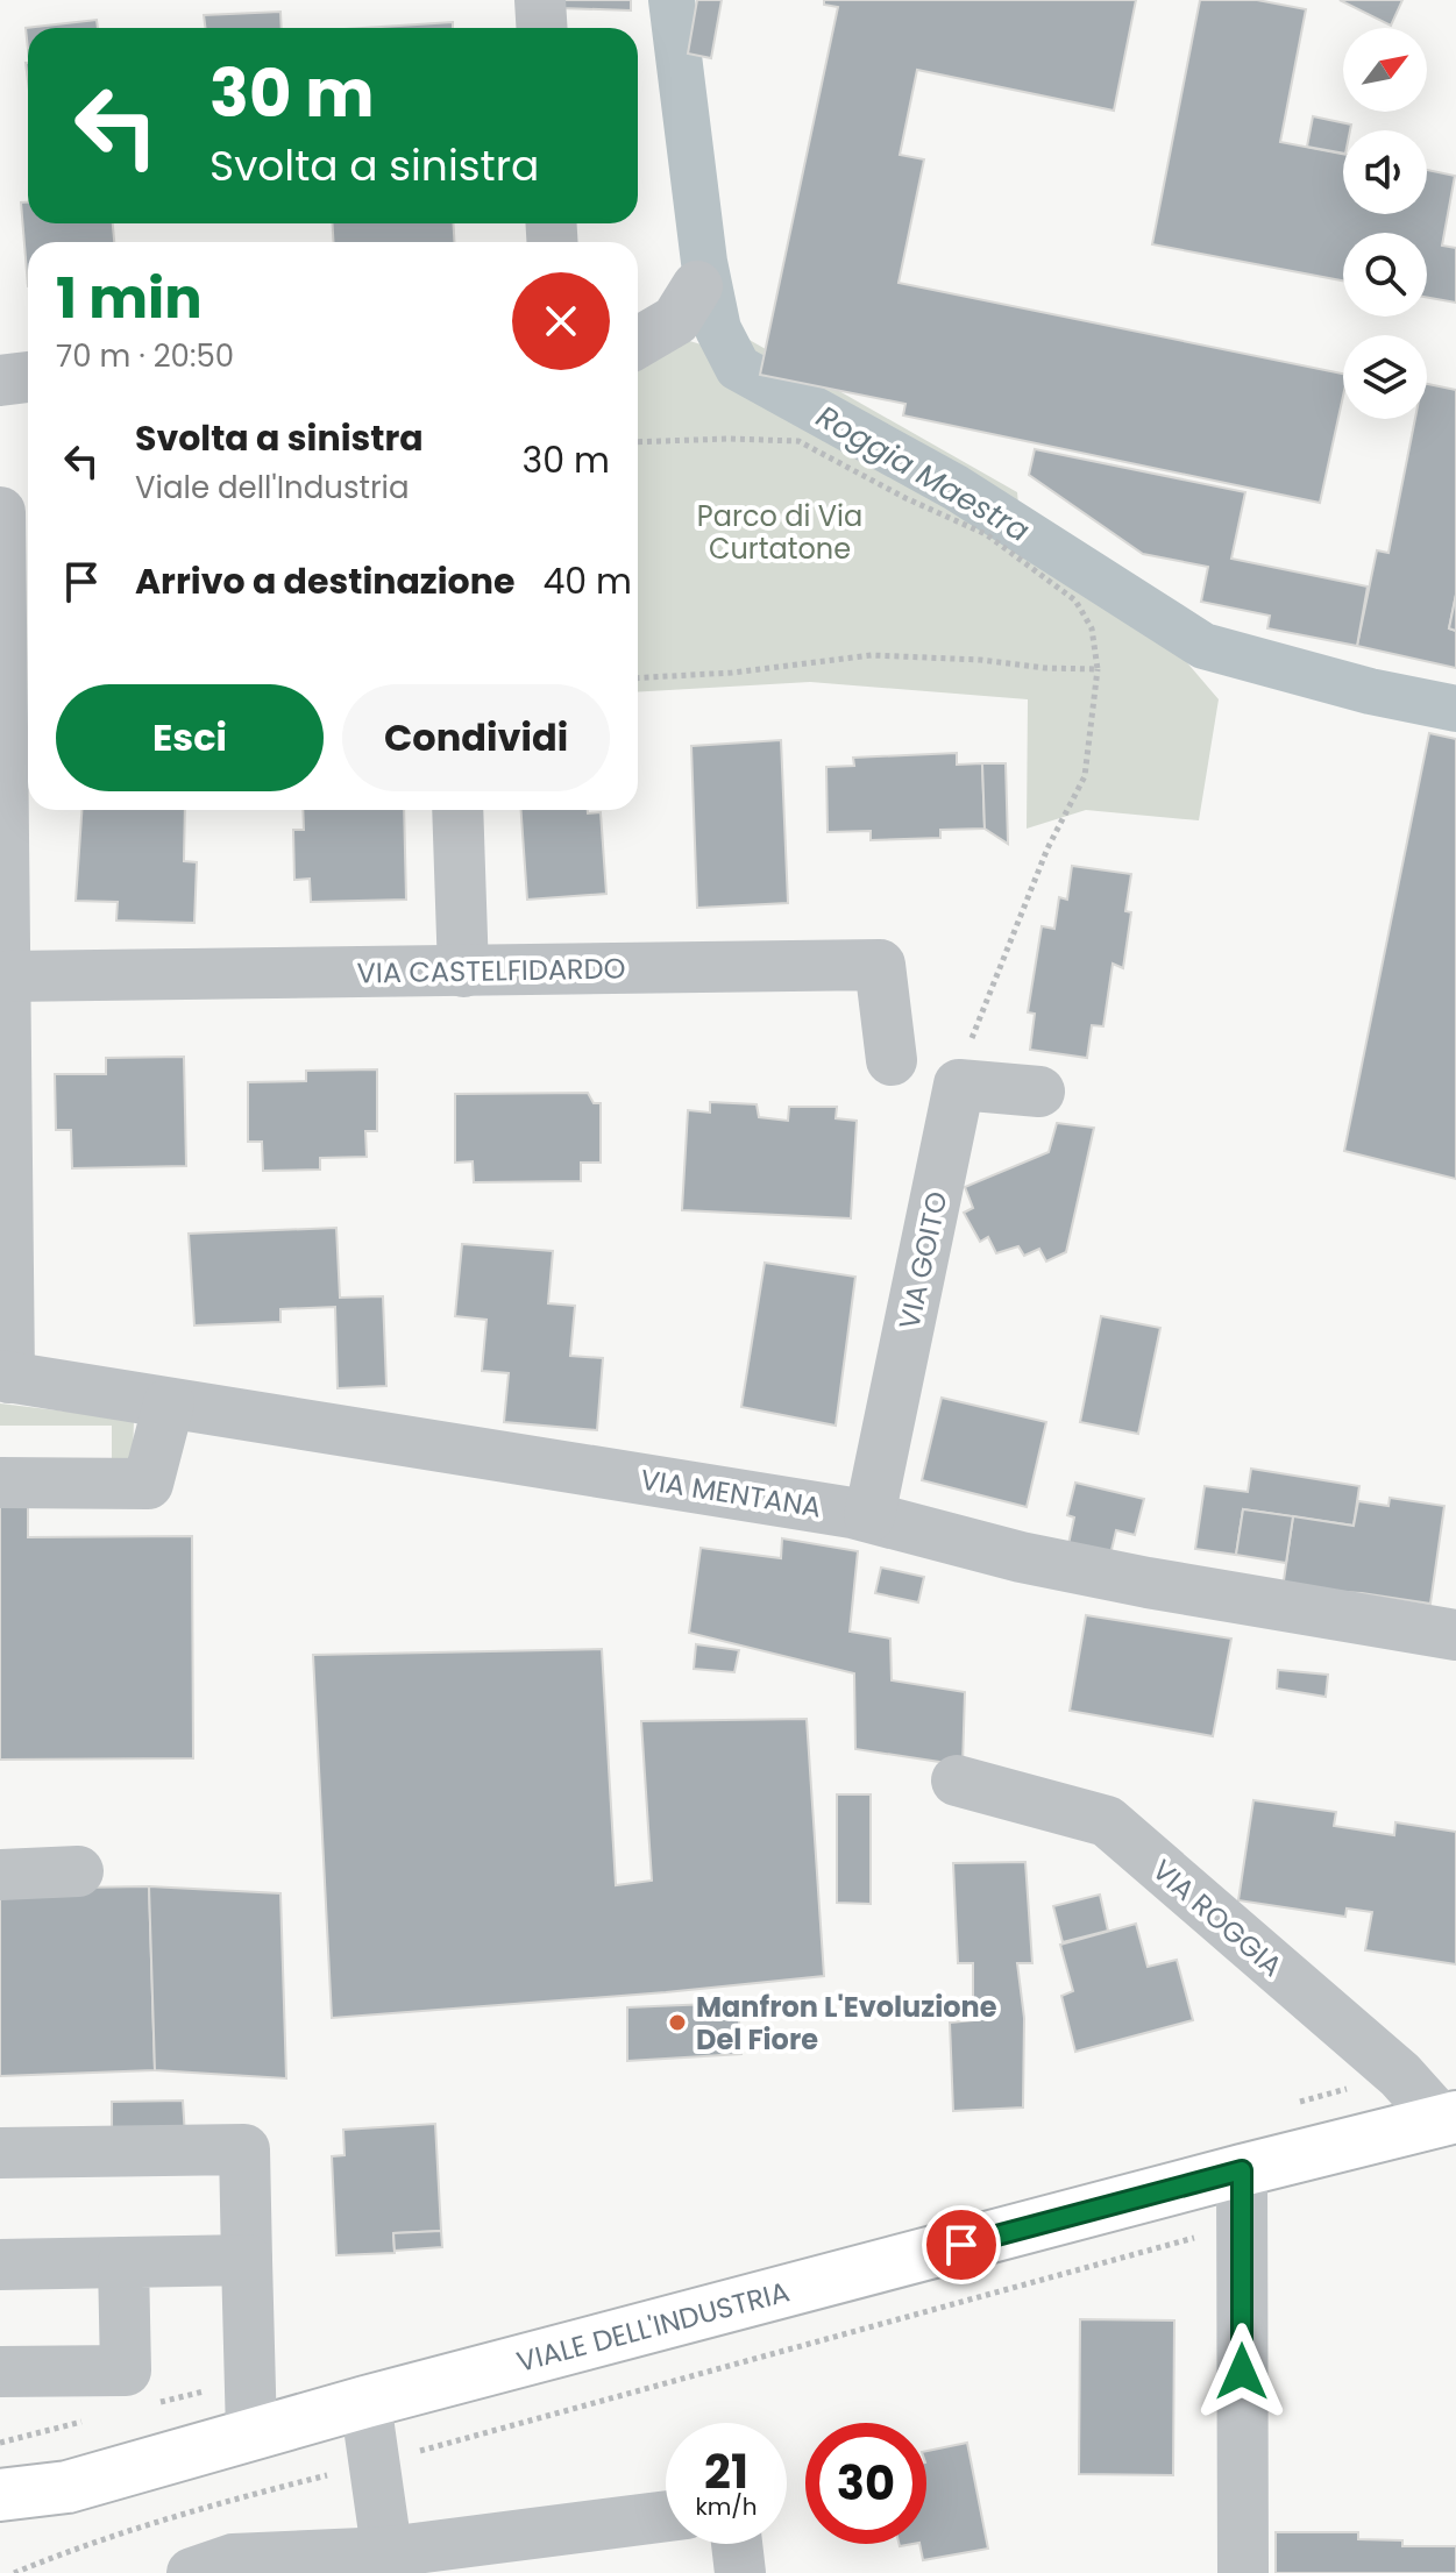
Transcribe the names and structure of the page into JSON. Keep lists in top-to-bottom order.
{
  "streets": {
    "main road": ["VIALE DELL'INDUSTRIA"],
    "street": [
      "VIA CASTELFIDARDO",
      "VIA GOITO",
      "VIA MENTANA",
      "VIA ROGGIA"
    ]
  },
  "crossings": [
    ["VIA GOITO", "VIA MENTANA"],
    ["VIA ROGGIA", "VIALE DELL'INDUSTRIA"]
  ],
  "water": ["Roggia Maestra"],
  "parks": ["Parco di Via Curtatone"],
  "places": ["Manfron L'Evoluzione Del Fiore"],
  "north": "top right",
  "page": {
    "turn": ["30 m", "Svolta a sinistra"],
    "heading": ["1 min", "70 m · 20:50"],
    "list": [
      {
        "name": "Svolta a sinistra",
        "note": "Viale dell'Industria",
        "value": "30 m"
      },
      {
        "name": "Arrivo a destinazione",
        "value": "40 m"
      }
    ],
    "buttons": ["Esci", "Condividi"],
    "speed": "21 km/h",
    "limit": "30"
  }
}
